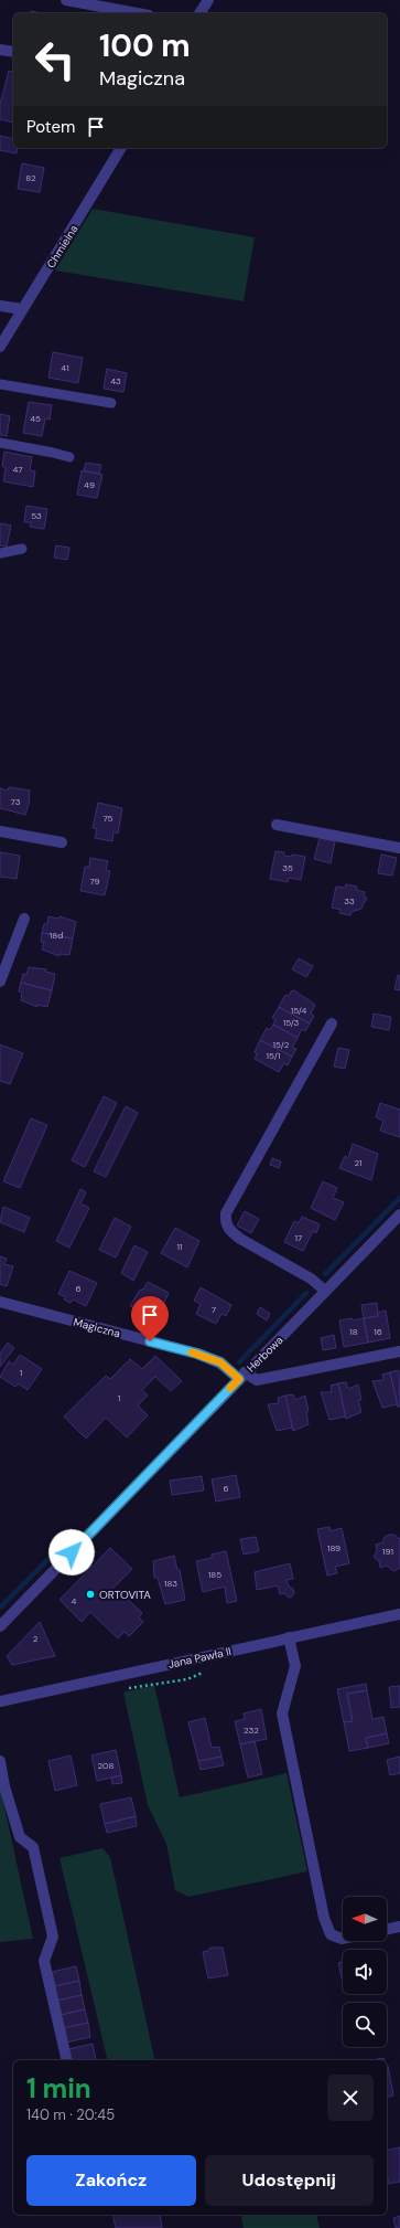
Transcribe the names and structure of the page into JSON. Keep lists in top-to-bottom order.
{
  "streets": {
    "street": [
      "Chmielna",
      "Magiczna",
      "Herbowa",
      "Jana Pawła II"
    ]
  },
  "crossings": [
    ["Magiczna", "Herbowa"]
  ],
  "places": ["ORTOVITA"],
  "house_numbers": [
    "82",
    "41",
    "43",
    "45",
    "47",
    "49",
    "53",
    "73",
    "75",
    "35",
    "79",
    "33",
    "18d",
    "15/4",
    "15/3",
    "15/2",
    "15/1",
    "21",
    "17",
    "11",
    "6",
    "7",
    "18",
    "16",
    "1",
    "1",
    "6",
    "189",
    "191",
    "185",
    "183",
    "4",
    "2",
    "232",
    "208"
  ],
  "north": "left",
  "page": {
    "turn": ["100 m", "Magiczna"],
    "then": "Potem",
    "heading": ["1 min", "140 m · 20:45"],
    "buttons": ["Zakończ", "Udostępnij"]
  }
}
